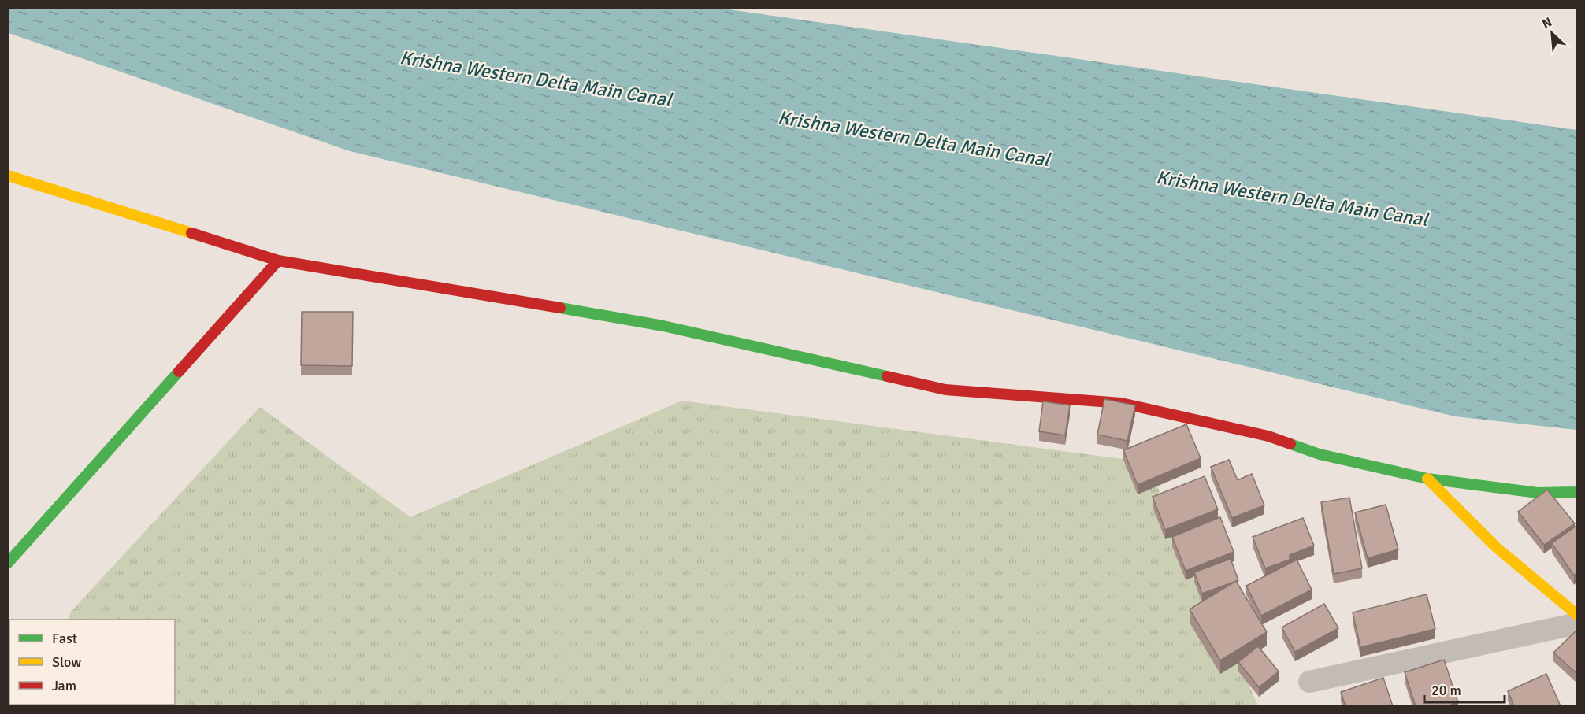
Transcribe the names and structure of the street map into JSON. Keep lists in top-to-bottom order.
{
  "water": ["Krishna Western Delta Main Canal"],
  "legend": ["Fast", "Slow", "Jam"],
  "scale_bar": "20 m",
  "north": "top left"
}
